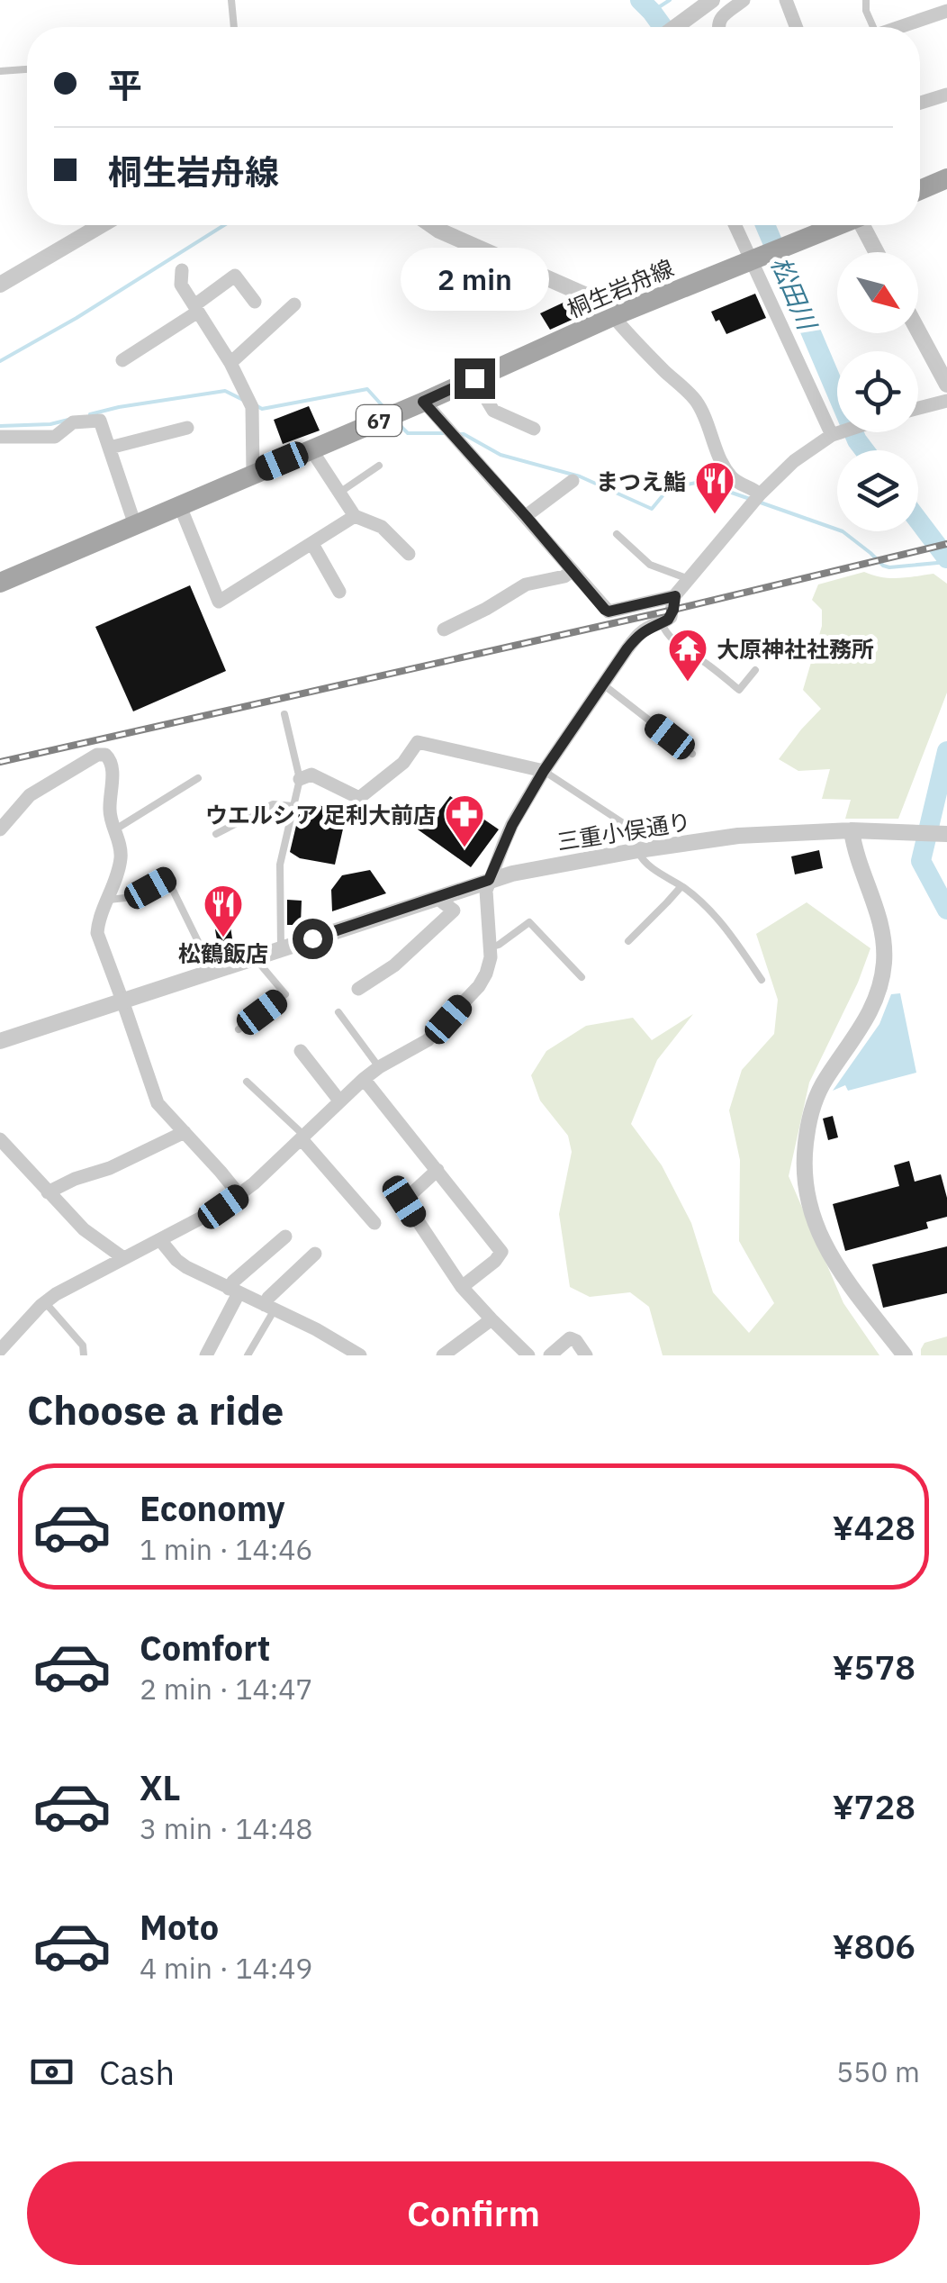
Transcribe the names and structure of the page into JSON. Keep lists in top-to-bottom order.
{
  "streets": {
    "main road": ["桐生岩舟線", "67"],
    "street": ["三重小俣通り"]
  },
  "water": ["松田川"],
  "places": {
    "restaurant": ["まつえ鮨", "松鶴飯店"],
    "temple": ["大原神社社務所"],
    "pharmacy": ["ウエルシア 足利大前店"]
  },
  "north": "bottom right",
  "page": {
    "banner": ["平", "桐生岩舟線"],
    "bubble": "2 min",
    "heading": "Choose a ride",
    "list": [
      {
        "name": "Economy",
        "note": "1 min · 14:46",
        "value": "¥428"
      },
      {
        "name": "Comfort",
        "note": "2 min · 14:47",
        "value": "¥578"
      },
      {
        "name": "XL",
        "note": "3 min · 14:48",
        "value": "¥728"
      },
      {
        "name": "Moto",
        "note": "4 min · 14:49",
        "value": "¥806"
      }
    ],
    "pay": ["Cash", "550 m"],
    "buttons": "Confirm"
  }
}
